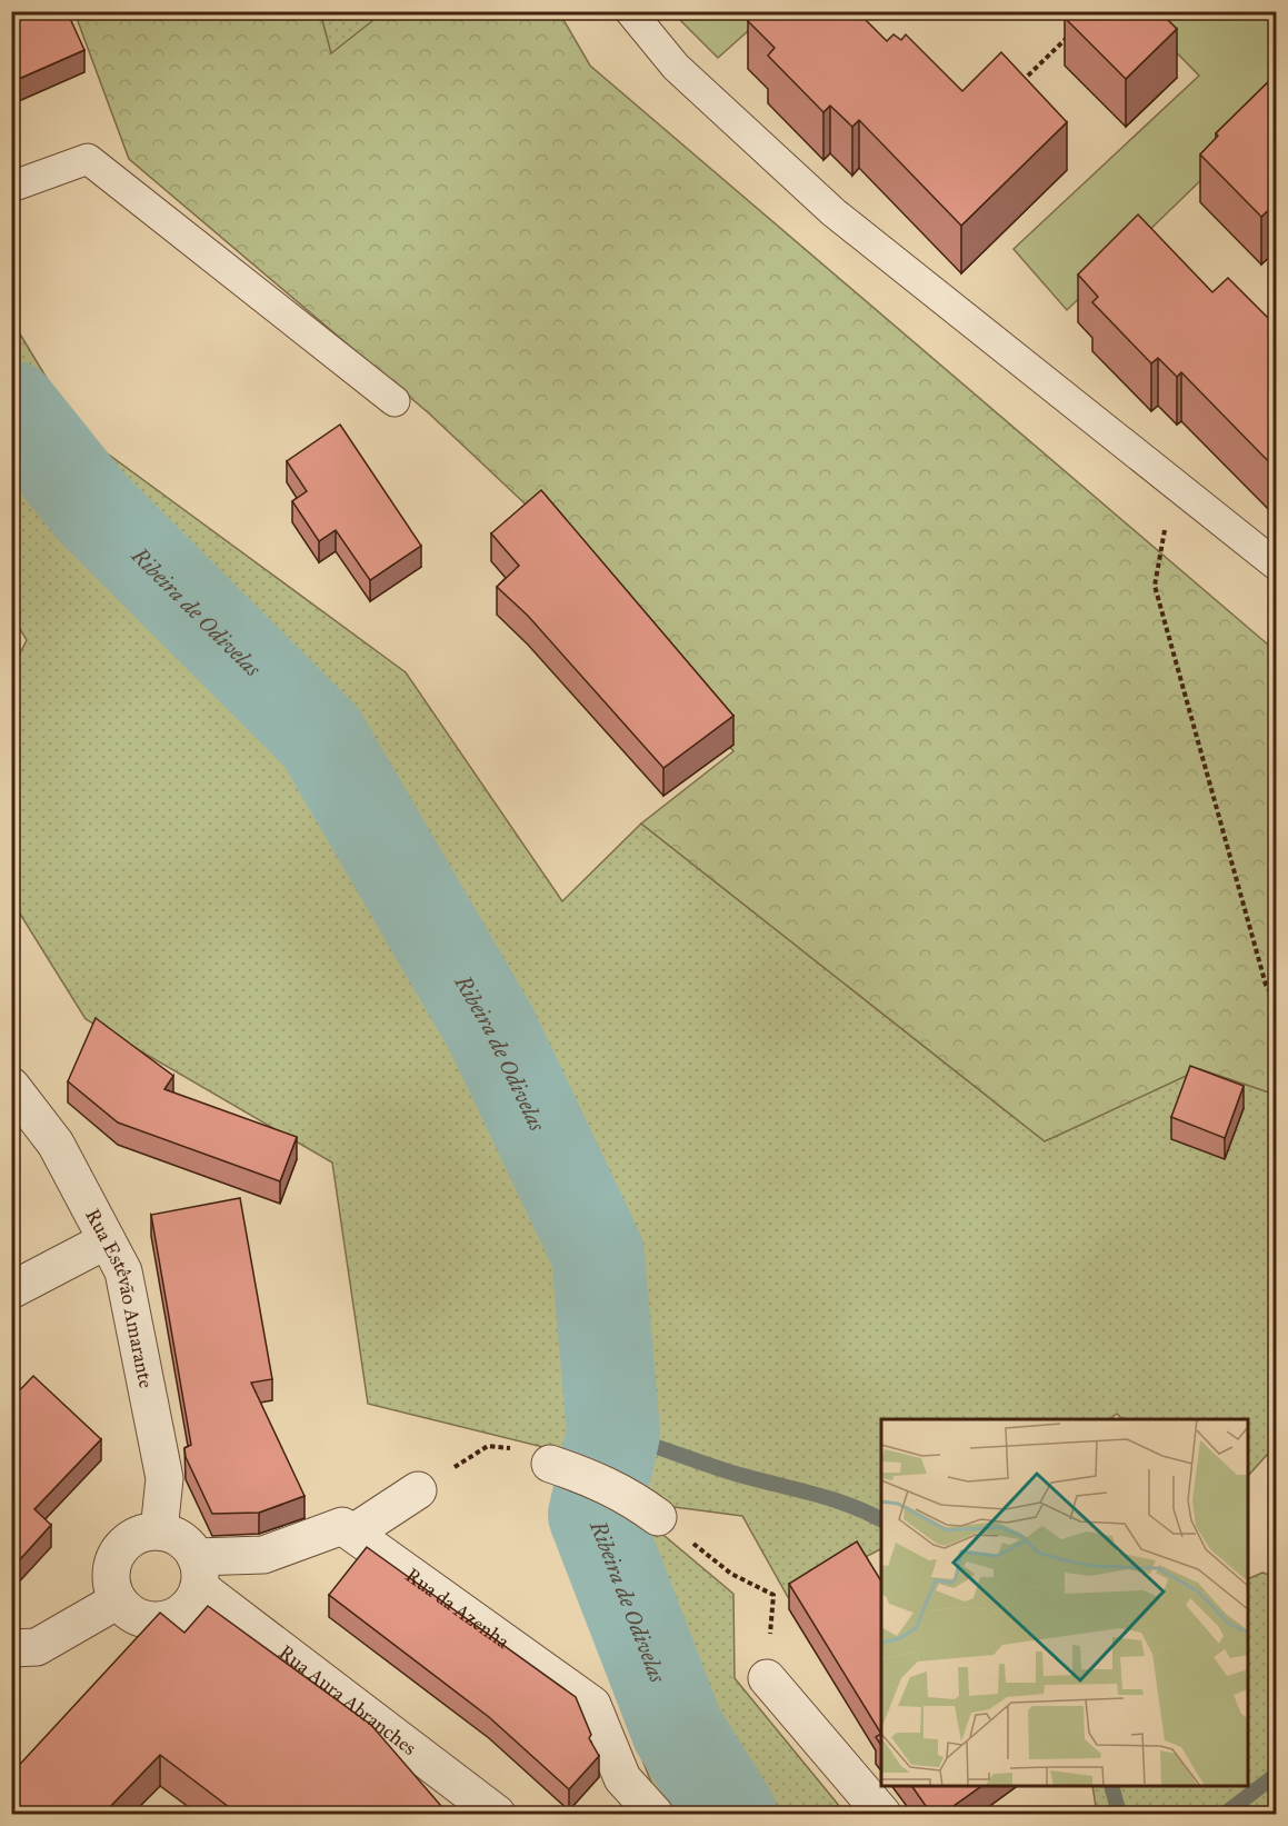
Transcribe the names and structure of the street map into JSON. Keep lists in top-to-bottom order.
{
  "streets": {
    "street": ["Rua Estêvão Amarante", "Rua da Azenha", "Rua Aura Abranches"]
  },
  "crossings": [
    ["Rua Estêvão Amarante", "Rua Aura Abranches"]
  ],
  "water": ["Ribeira de Odivelas"]
}
